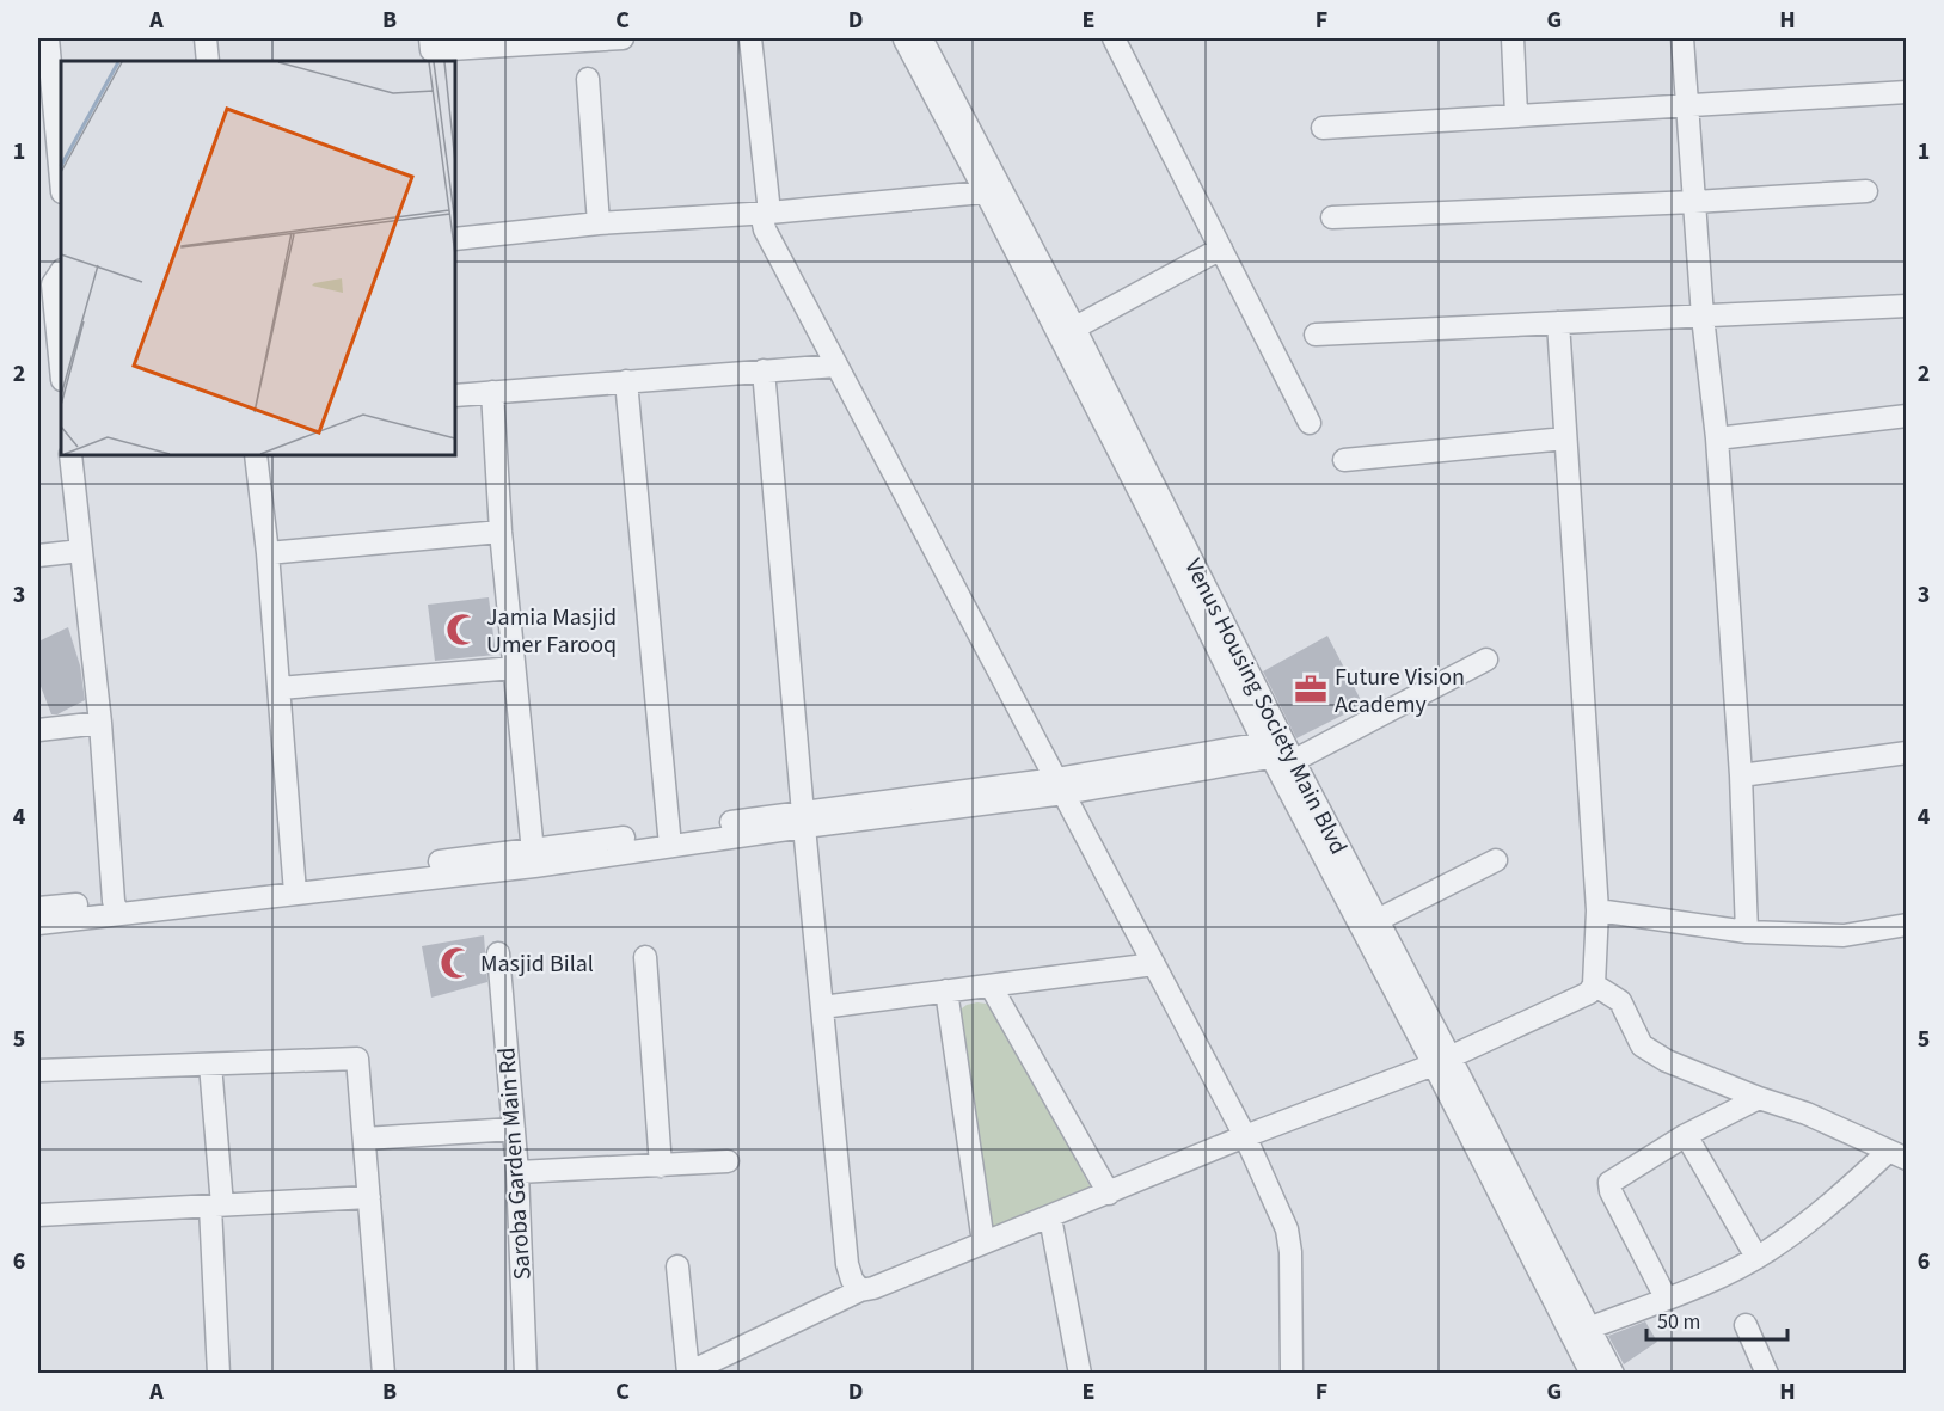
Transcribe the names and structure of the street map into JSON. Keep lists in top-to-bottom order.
{
  "streets": {
    "street": ["Venus Housing Society Main Blvd", "Saroba Garden Main Rd"]
  },
  "places": {
    "mosque": ["Jamia Masjid Umer Farooq", "Masjid Bilal"],
    "office": ["Future Vision Academy"]
  },
  "scale_bar": "50 m",
  "grid": {
    "columns": [
      "A",
      "B",
      "C",
      "D",
      "E",
      "F",
      "G",
      "H"
    ],
    "rows": [
      "1",
      "2",
      "3",
      "4",
      "5",
      "6"
    ]
  }
}
